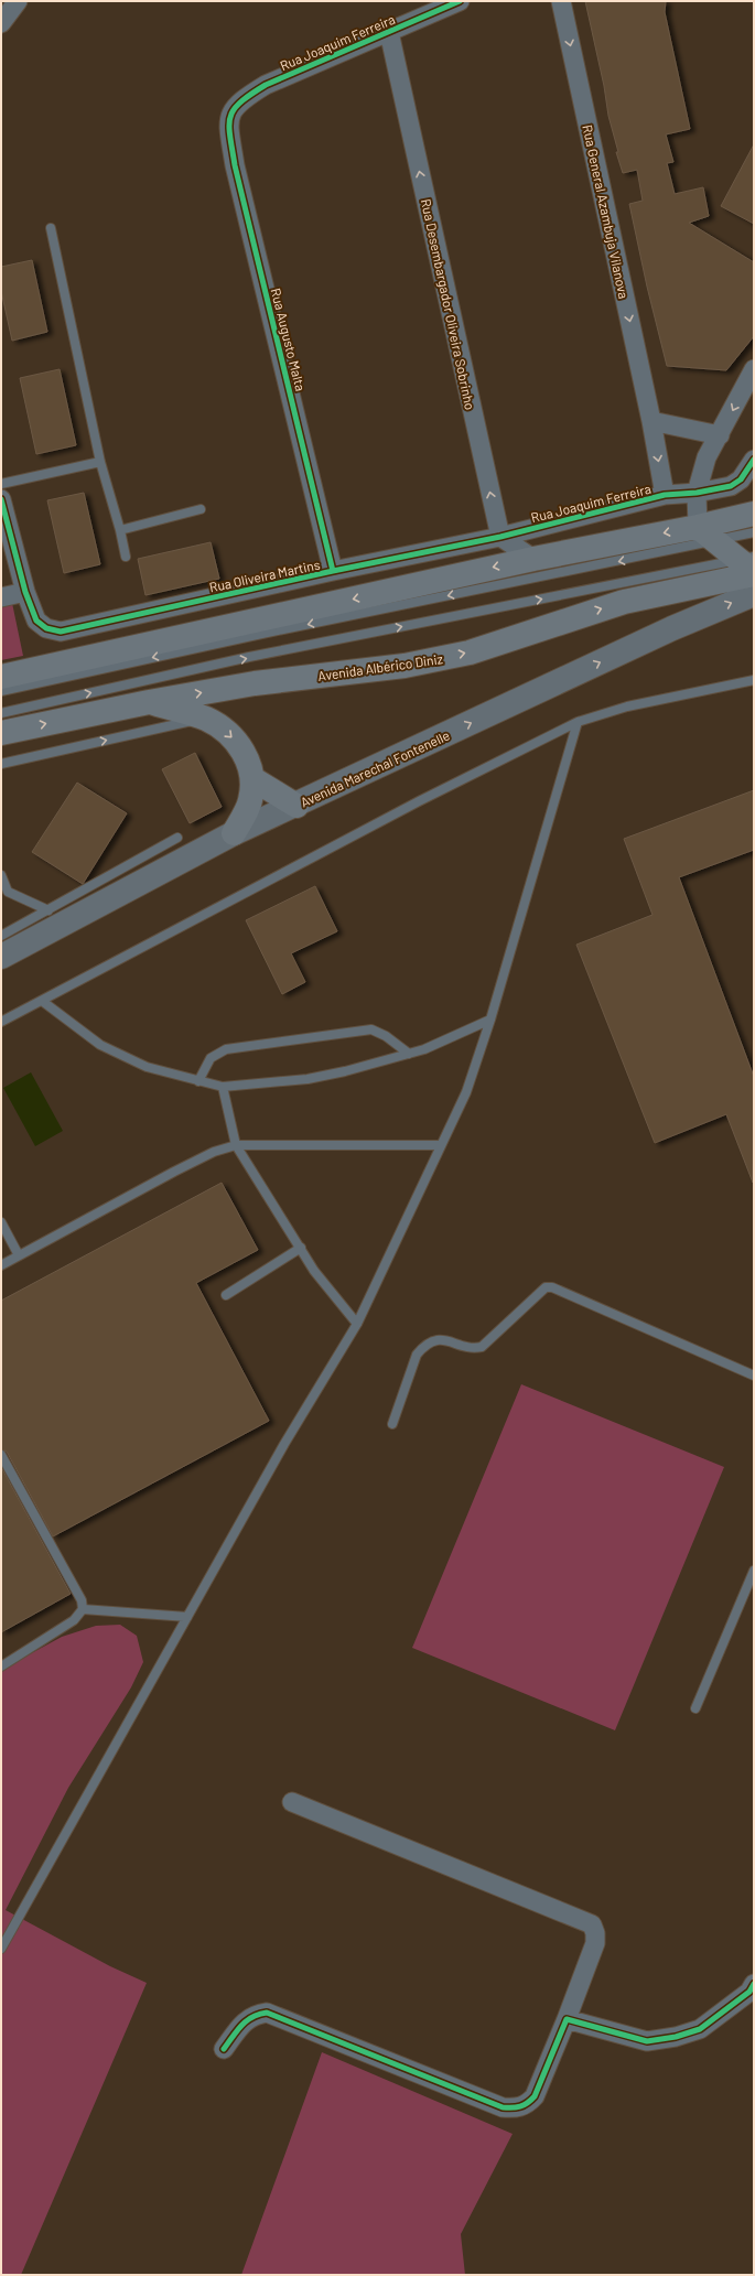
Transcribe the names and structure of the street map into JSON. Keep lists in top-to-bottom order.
{
  "streets": {
    "main road": ["Avenida Albérico Diniz", "Avenida Marechal Fontenelle"],
    "street": [
      "Rua Joaquim Ferreira",
      "Rua General Azambuja Vilanova",
      "Rua Desembargador Oliveira Sobrinho",
      "Rua Augusto Malta",
      "Rua Oliveira Martins"
    ]
  },
  "crossings": [
    ["Rua Joaquim Ferreira", "Rua General Azambuja Vilanova"],
    ["Rua Joaquim Ferreira", "Rua Desembargador Oliveira Sobrinho"],
    ["Rua Joaquim Ferreira", "Rua Augusto Malta"],
    ["Rua Joaquim Ferreira", "Rua Oliveira Martins"],
    ["Rua Desembargador Oliveira Sobrinho", "Rua Oliveira Martins"],
    ["Rua Augusto Malta", "Rua Oliveira Martins"]
  ],
  "one_way": ["Rua General Azambuja Vilanova", "Rua Desembargador Oliveira Sobrinho"]
}
